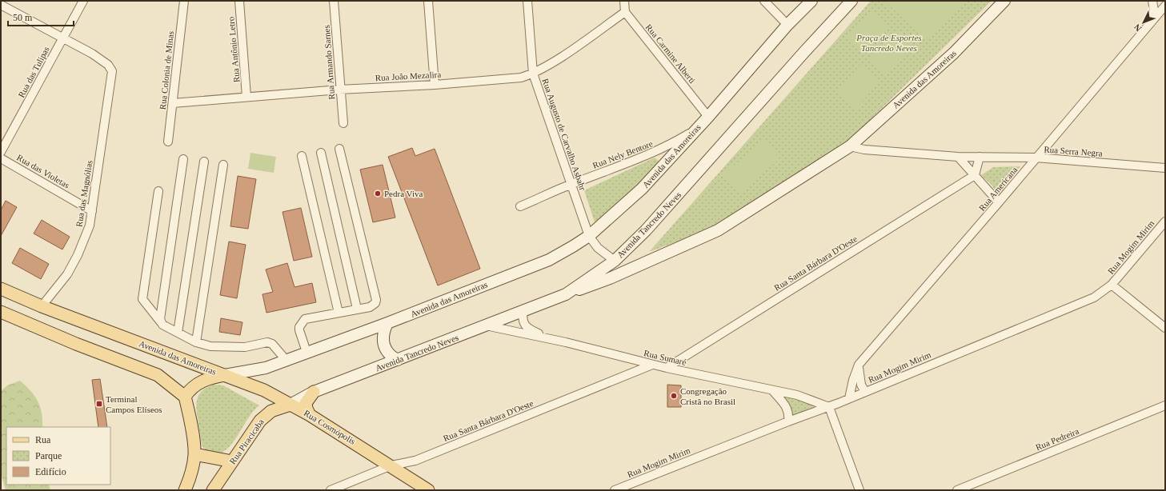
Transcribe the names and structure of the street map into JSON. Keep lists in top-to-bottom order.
{
  "streets": {
    "main road": [
      "Avenida das Amoreiras",
      "Avenida Tancredo Neves",
      "Rua Cosmópolis",
      "Rua Piracicaba"
    ],
    "street": [
      "Rua Antônio Letro",
      "Rua Carmine Alberti",
      "Rua Armando Sarnes",
      "Rua Colonia de Minas",
      "Rua das Tulipas",
      "Rua João Mezalira",
      "Rua Augusto de Carvalho Asbahr",
      "Rua Serra Negra",
      "Rua Nely Bentore",
      "Rua das Violetas",
      "Rua Americana",
      "Rua das Magnólias",
      "Rua Mogim Mirim",
      "Rua Santa Bárbara D'Oeste",
      "Rua Sumaré",
      "Rua Pedreira"
    ]
  },
  "crossings": [
    ["Rua Antônio Letro", "Rua João Mezalira"],
    ["Rua Carmine Alberti", "Rua João Mezalira"],
    ["Rua Carmine Alberti", "Avenida das Amoreiras"],
    ["Rua Armando Sarnes", "Rua João Mezalira"],
    ["Rua Colonia de Minas", "Rua João Mezalira"],
    ["Rua das Tulipas", "Rua das Magnólias"],
    ["Rua João Mezalira", "Rua Augusto de Carvalho Asbahr"],
    ["Avenida das Amoreiras", "Rua Augusto de Carvalho Asbahr"],
    ["Avenida das Amoreiras", "Rua Serra Negra"],
    ["Avenida das Amoreiras", "Rua Nely Bentore"],
    ["Avenida das Amoreiras", "Rua das Magnólias"],
    ["Avenida das Amoreiras", "Avenida Tancredo Neves"],
    ["Avenida das Amoreiras", "Rua Cosmópolis"],
    ["Rua Augusto de Carvalho Asbahr", "Rua Nely Bentore"],
    ["Rua Augusto de Carvalho Asbahr", "Avenida Tancredo Neves"],
    ["Rua Serra Negra", "Rua Americana"],
    ["Rua das Violetas", "Rua das Magnólias"],
    ["Rua Americana", "Rua Mogim Mirim"],
    ["Avenida Tancredo Neves", "Rua Sumaré"],
    ["Avenida Tancredo Neves", "Rua Cosmópolis"],
    ["Avenida Tancredo Neves", "Rua Piracicaba"],
    ["Rua Mogim Mirim", "Rua Sumaré"],
    ["Rua Santa Bárbara D'Oeste", "Rua Sumaré"],
    ["Rua Santa Bárbara D'Oeste", "Rua Cosmópolis"],
    ["Rua Cosmópolis", "Rua Piracicaba"]
  ],
  "parks": ["Praça de Esportes Tancredo Neves"],
  "places": {
    "other": ["Pedra Viva", "Congregação Cristã no Brasil"],
    "transit": ["Terminal Campos Elíseos"]
  },
  "legend": ["Rua", "Parque", "Edifício"],
  "scale_bar": "50 m",
  "north": "bottom left"
}
